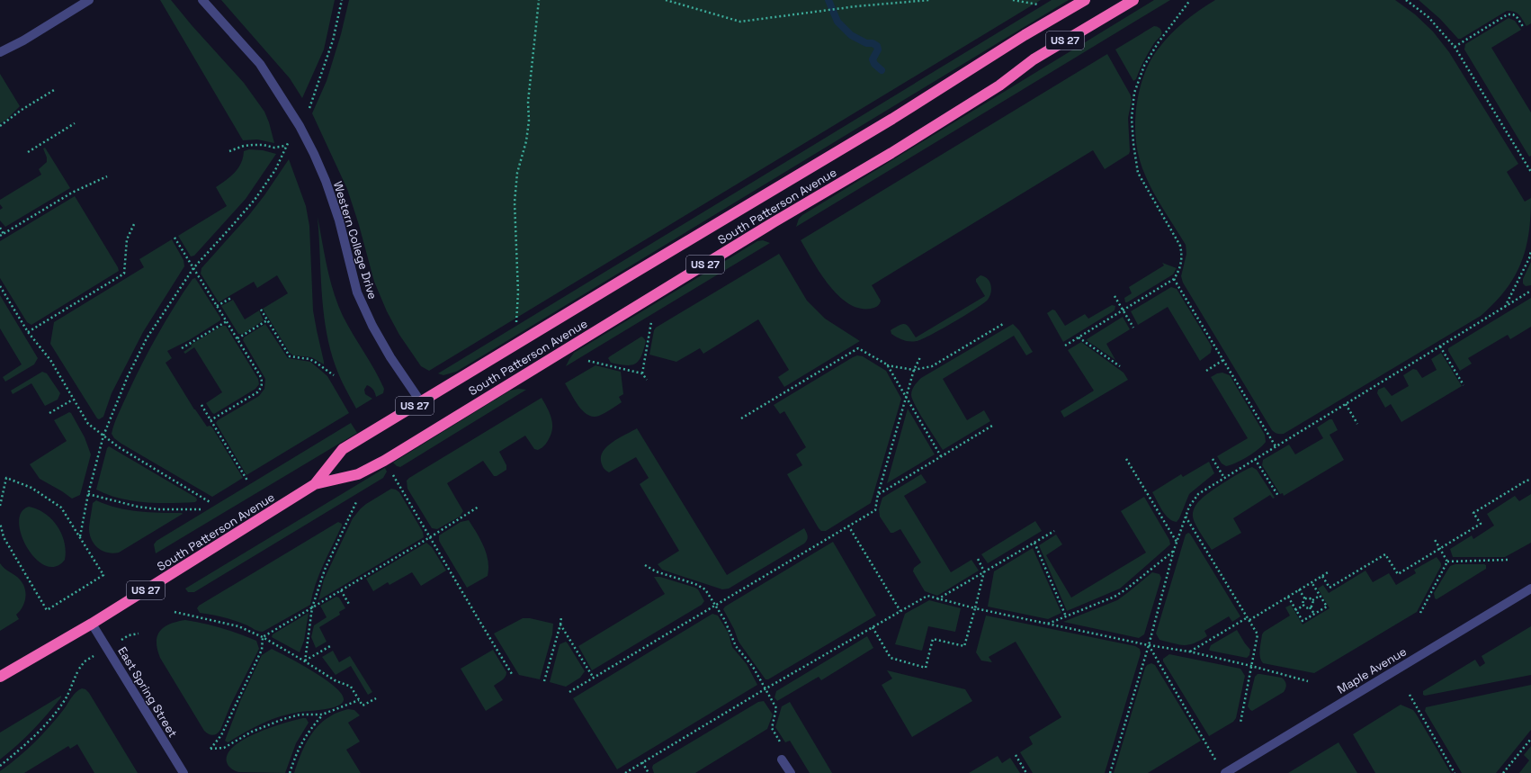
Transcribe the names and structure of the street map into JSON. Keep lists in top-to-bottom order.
{
  "streets": {
    "highway": ["US 27", "South Patterson Avenue"],
    "street": ["Western College Drive", "Maple Avenue", "East Spring Street"]
  },
  "crossings": [
    ["South Patterson Avenue", "Western College Drive"],
    ["South Patterson Avenue", "East Spring Street"]
  ]
}
